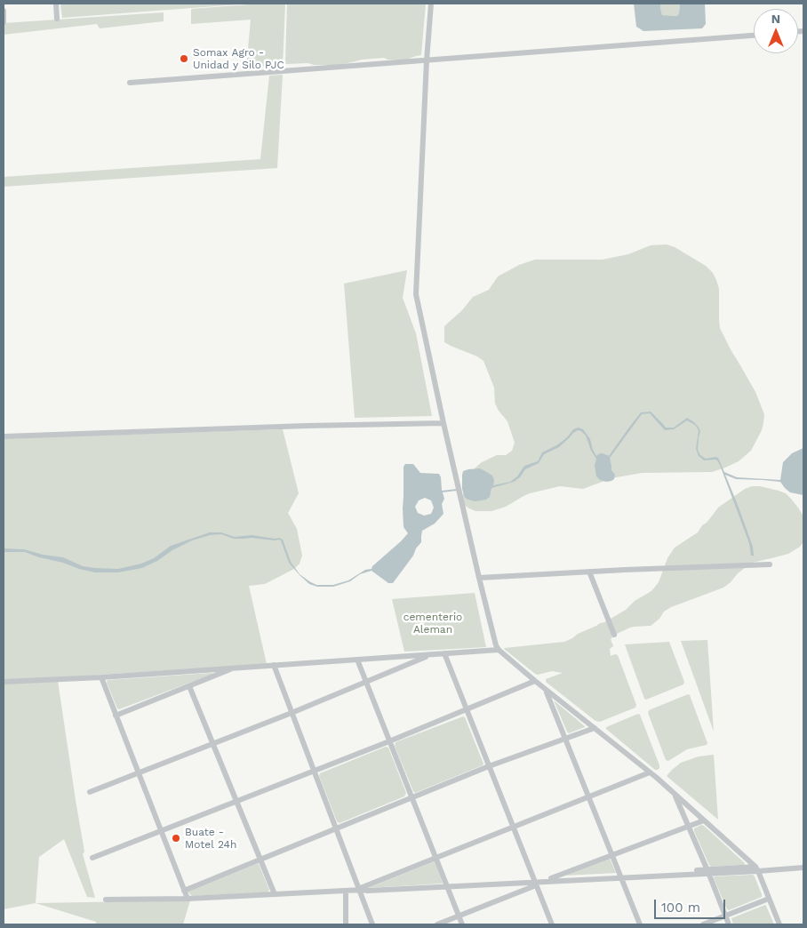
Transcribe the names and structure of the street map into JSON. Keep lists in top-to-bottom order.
{
  "parks": ["cementerio Aleman"],
  "places": ["Somax Agro - Unidad y Silo PJC", "Buate - Motel 24h"],
  "scale_bar": "100 m",
  "north": "top"
}
